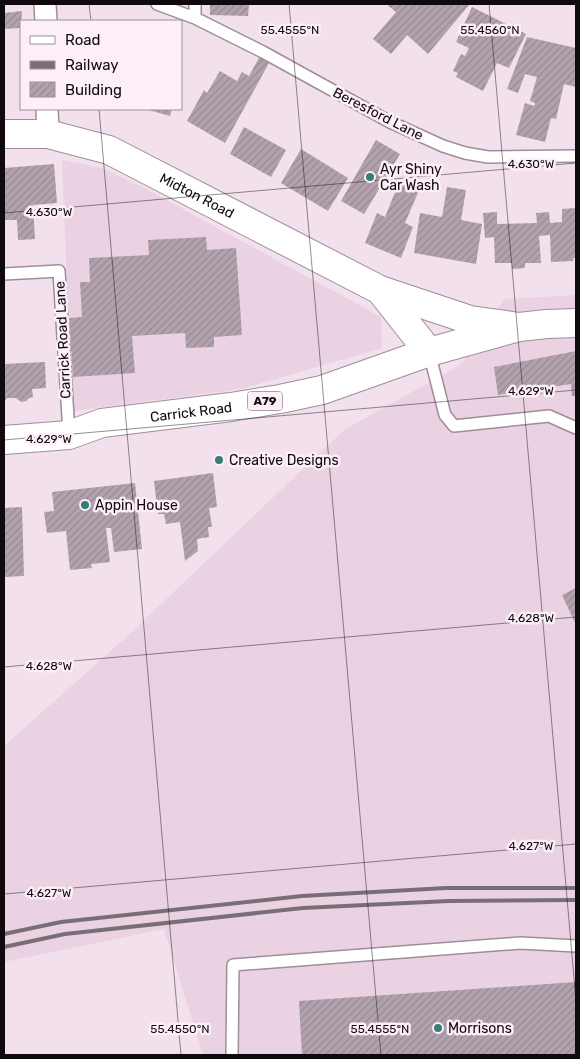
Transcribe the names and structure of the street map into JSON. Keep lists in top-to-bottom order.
{
  "streets": {
    "street": ["Midton Road", "A79", "Carrick Road"],
    "lane": ["Beresford Lane", "Carrick Road Lane"]
  },
  "crossings": [
    ["Midton Road", "A79"],
    ["Midton Road", "Carrick Road"],
    ["Carrick Road Lane", "Carrick Road"],
    ["A79", "Carrick Road"]
  ],
  "places": [
    "Ayr Shiny Car Wash",
    "Creative Designs",
    "Appin House",
    "Morrisons"
  ],
  "legend": ["Road", "Railway", "Building"],
  "coordinates": [
    "55.4555°N",
    "55.4560°N",
    "4.630°W",
    "4.629°W",
    "4.628°W",
    "4.627°W",
    "55.4550°N"
  ]
}
